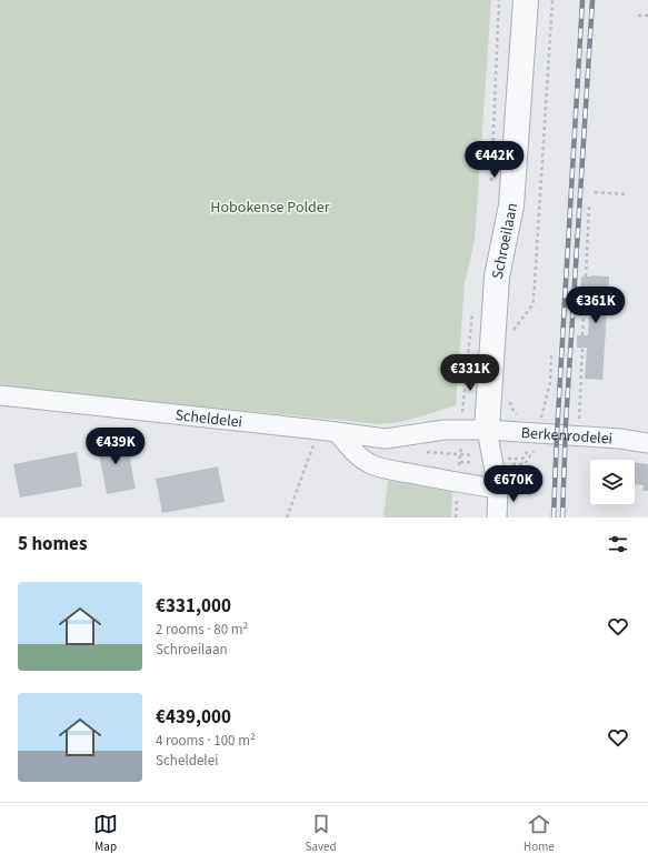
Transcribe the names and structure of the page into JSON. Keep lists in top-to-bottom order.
{
  "streets": {
    "street": ["Schroeilaan", "Scheldelei", "Berkenrodelei"]
  },
  "crossings": [
    ["Schroeilaan", "Scheldelei"],
    ["Schroeilaan", "Berkenrodelei"],
    ["Scheldelei", "Berkenrodelei"]
  ],
  "parks": ["Hobokense Polder"],
  "page": {
    "price": [
      "€442K",
      "€361K",
      "€331K",
      "€439K",
      "€670K"
    ],
    "heading": "5 homes",
    "list": [
      {
        "name": "€331,000",
        "note": "2 rooms · 80 m² · Schroeilaan"
      },
      {
        "name": "€439,000",
        "note": "4 rooms · 100 m² · Scheldelei"
      }
    ],
    "tabs": ["Map", "Saved", "Home"]
  }
}
